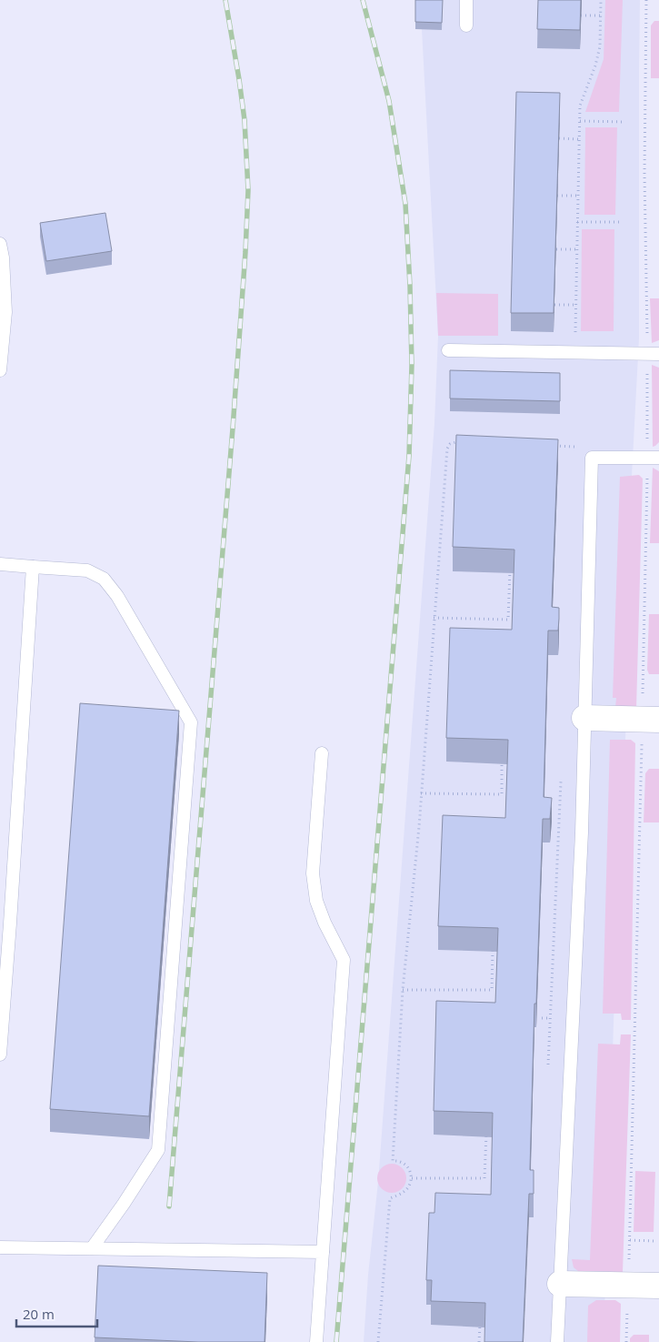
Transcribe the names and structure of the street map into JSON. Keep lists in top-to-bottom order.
{
  "scale_bar": "20 m"
}
